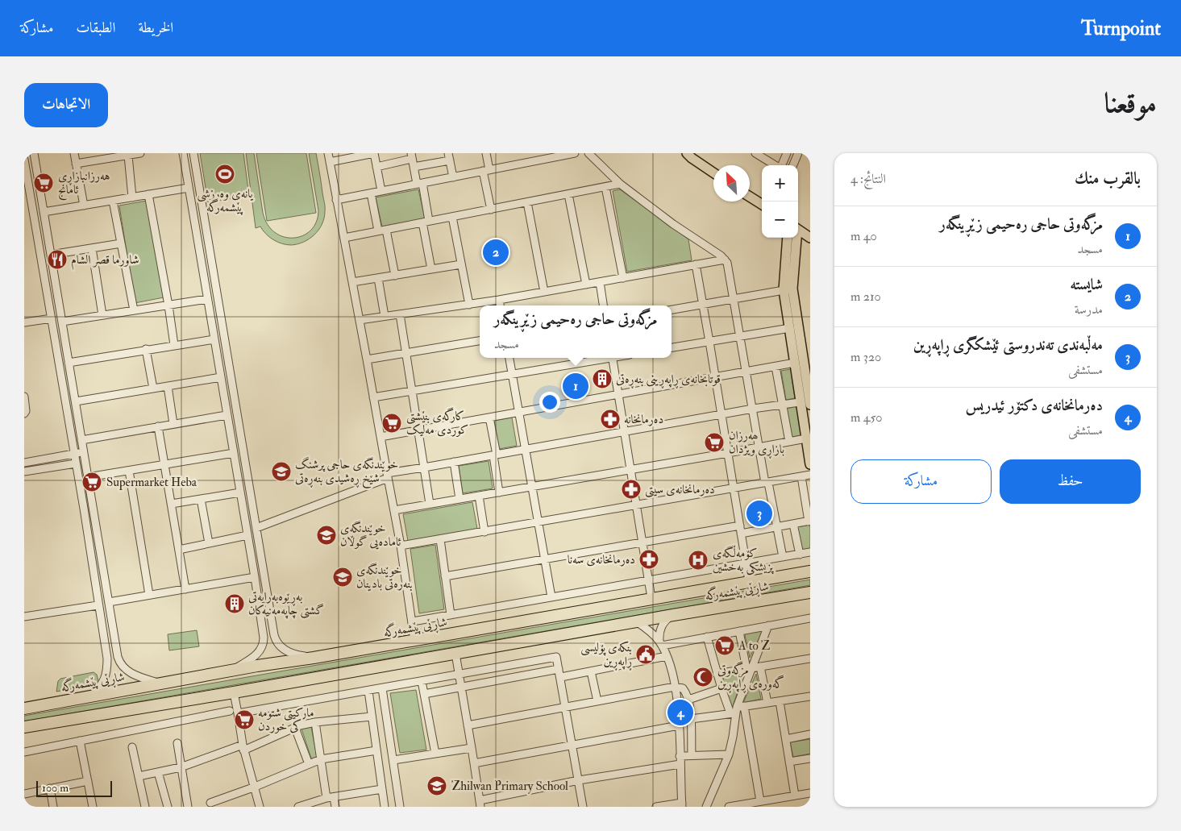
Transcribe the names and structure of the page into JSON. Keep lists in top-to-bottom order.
{
  "streets": {
    "highway": ["شاڕێی پێشمەرگە"]
  },
  "places": {
    "sports": ["یانەی وەرزشی پێشمەرگە"],
    "supermarket": [
      "هەرزانبازاڕی ئامانج",
      "کارگەی بنێشتی کوردی مەلیک",
      "ھەرزان بازاڕی ویژدان",
      "Supermarket Heba",
      "A to Z",
      "مارکیتی شتومه کی خوردن"
    ],
    "restaurant": ["شاورما قصر الشام"],
    "building": ["قوتابخانەی ڕاپەڕینی بنەڕەتی", "بەڕێوەبەرایەتی گشتی چاپەمەنیەکان"],
    "pharmacy": ["دەرمانخانە", "دەرمانخانەی سیتی", "دەرمانخانەی سەنا"],
    "school or university": [
      "خوێندنگەی حاجی پرشنگ شێخ ڕەشیدی بنەڕەتی",
      "خوێندنگەی ئامادەیی گوڵان",
      "خوێندنگەی بنەرەتی بادینان",
      "Zhilwan Primary School"
    ],
    "hospital": ["کۆمەڵگەی پزیشکی بەخشین"],
    "public building": ["بنکەی پۆلیسی ڕاپەڕین"],
    "mosque": ["مزگەوتی گەورەی ڕاپەڕین"]
  },
  "scale_bar": "100 m",
  "north": "top left",
  "page": {
    "header": "Turnpoint",
    "nav": ["الخريطة", "الطبقات", "مشاركة"],
    "title": "موقعنا",
    "buttons": [
      "الاتجاهات",
      ["حفظ", "مشاركة"]
    ],
    "heading": ["بالقرب منك", "النتائج: 4"],
    "map_buttons": ["+", "−"],
    "list": [
      {
        "mark": "1",
        "name": "مزگەوتی حاجی رەحیمی زێڕینگەر",
        "note": "مسجد",
        "value": "40 m"
      },
      {
        "mark": "2",
        "name": "شایستە",
        "note": "مدرسة",
        "value": "210 m"
      },
      {
        "mark": "3",
        "name": "مەڵبەندی تەندروستی ئێشکگری ڕاپەڕین",
        "note": "مستشفى",
        "value": "320 m"
      },
      {
        "mark": "4",
        "name": "دەرمانخانەی دکتۆر ئیدریس",
        "note": "مستشفى",
        "value": "450 m"
      }
    ],
    "pins": [
      "2",
      "1",
      "3",
      "4"
    ],
    "popup": ["مزگەوتی حاجی رەحیمی زێڕینگەر", "مسجد"],
    "scale": "100 m"
  }
}
